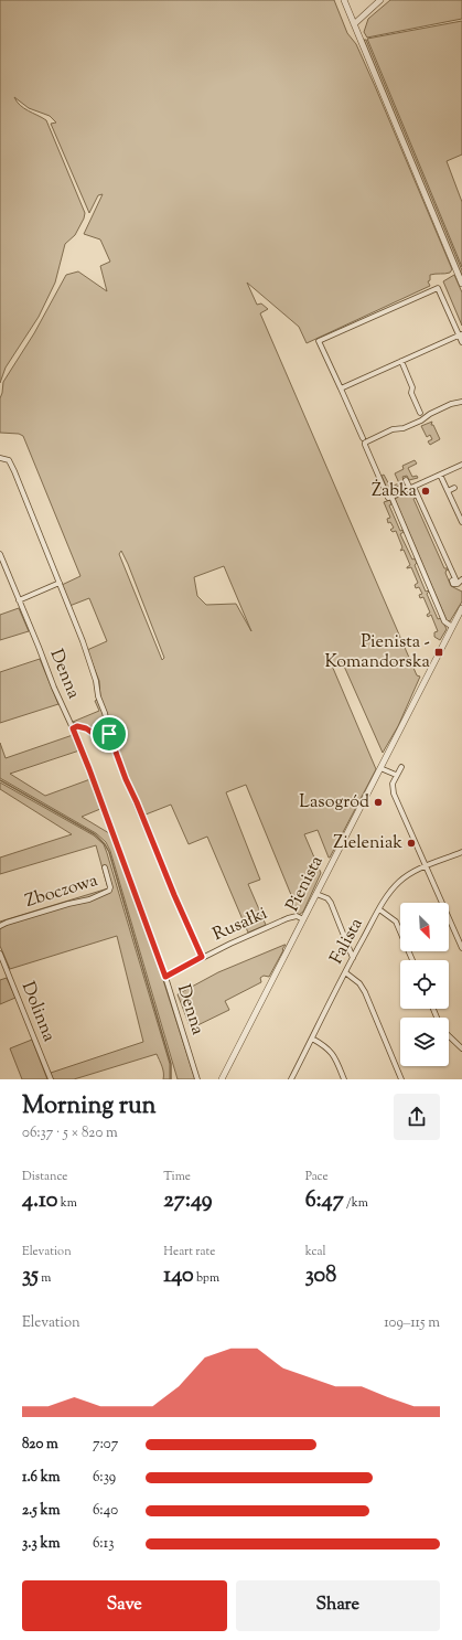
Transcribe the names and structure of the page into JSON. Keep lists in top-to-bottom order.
{
  "streets": {
    "street": [
      "Denna",
      "Pienista",
      "Zboczowa",
      "Rusałki",
      "Falista",
      "Dolinna"
    ]
  },
  "crossings": [
    ["Denna", "Rusałki"],
    ["Pienista", "Rusałki"]
  ],
  "places": {
    "other": ["Żabka", "Lasogród", "Zieleniak"],
    "transit": ["Pienista - Komandorska"]
  },
  "north": "bottom right",
  "page": {
    "heading": ["Morning run", "06:37 · 5 × 820 m"],
    "stats": [
      ["Distance", "4.10 km"],
      ["Time", "27:49"],
      ["Pace", "6:47 /km"],
      ["Elevation", "35 m"],
      ["Heart rate", "140 bpm"],
      ["kcal", "308"]
    ],
    "chart": ["Elevation", "109–115 m"],
    "list": [
      {
        "name": "820 m",
        "note": "7:07"
      },
      {
        "name": "1.6 km",
        "note": "6:39"
      },
      {
        "name": "2.5 km",
        "note": "6:40"
      },
      {
        "name": "3.3 km",
        "note": "6:13"
      }
    ],
    "buttons": ["Save", "Share"]
  }
}
